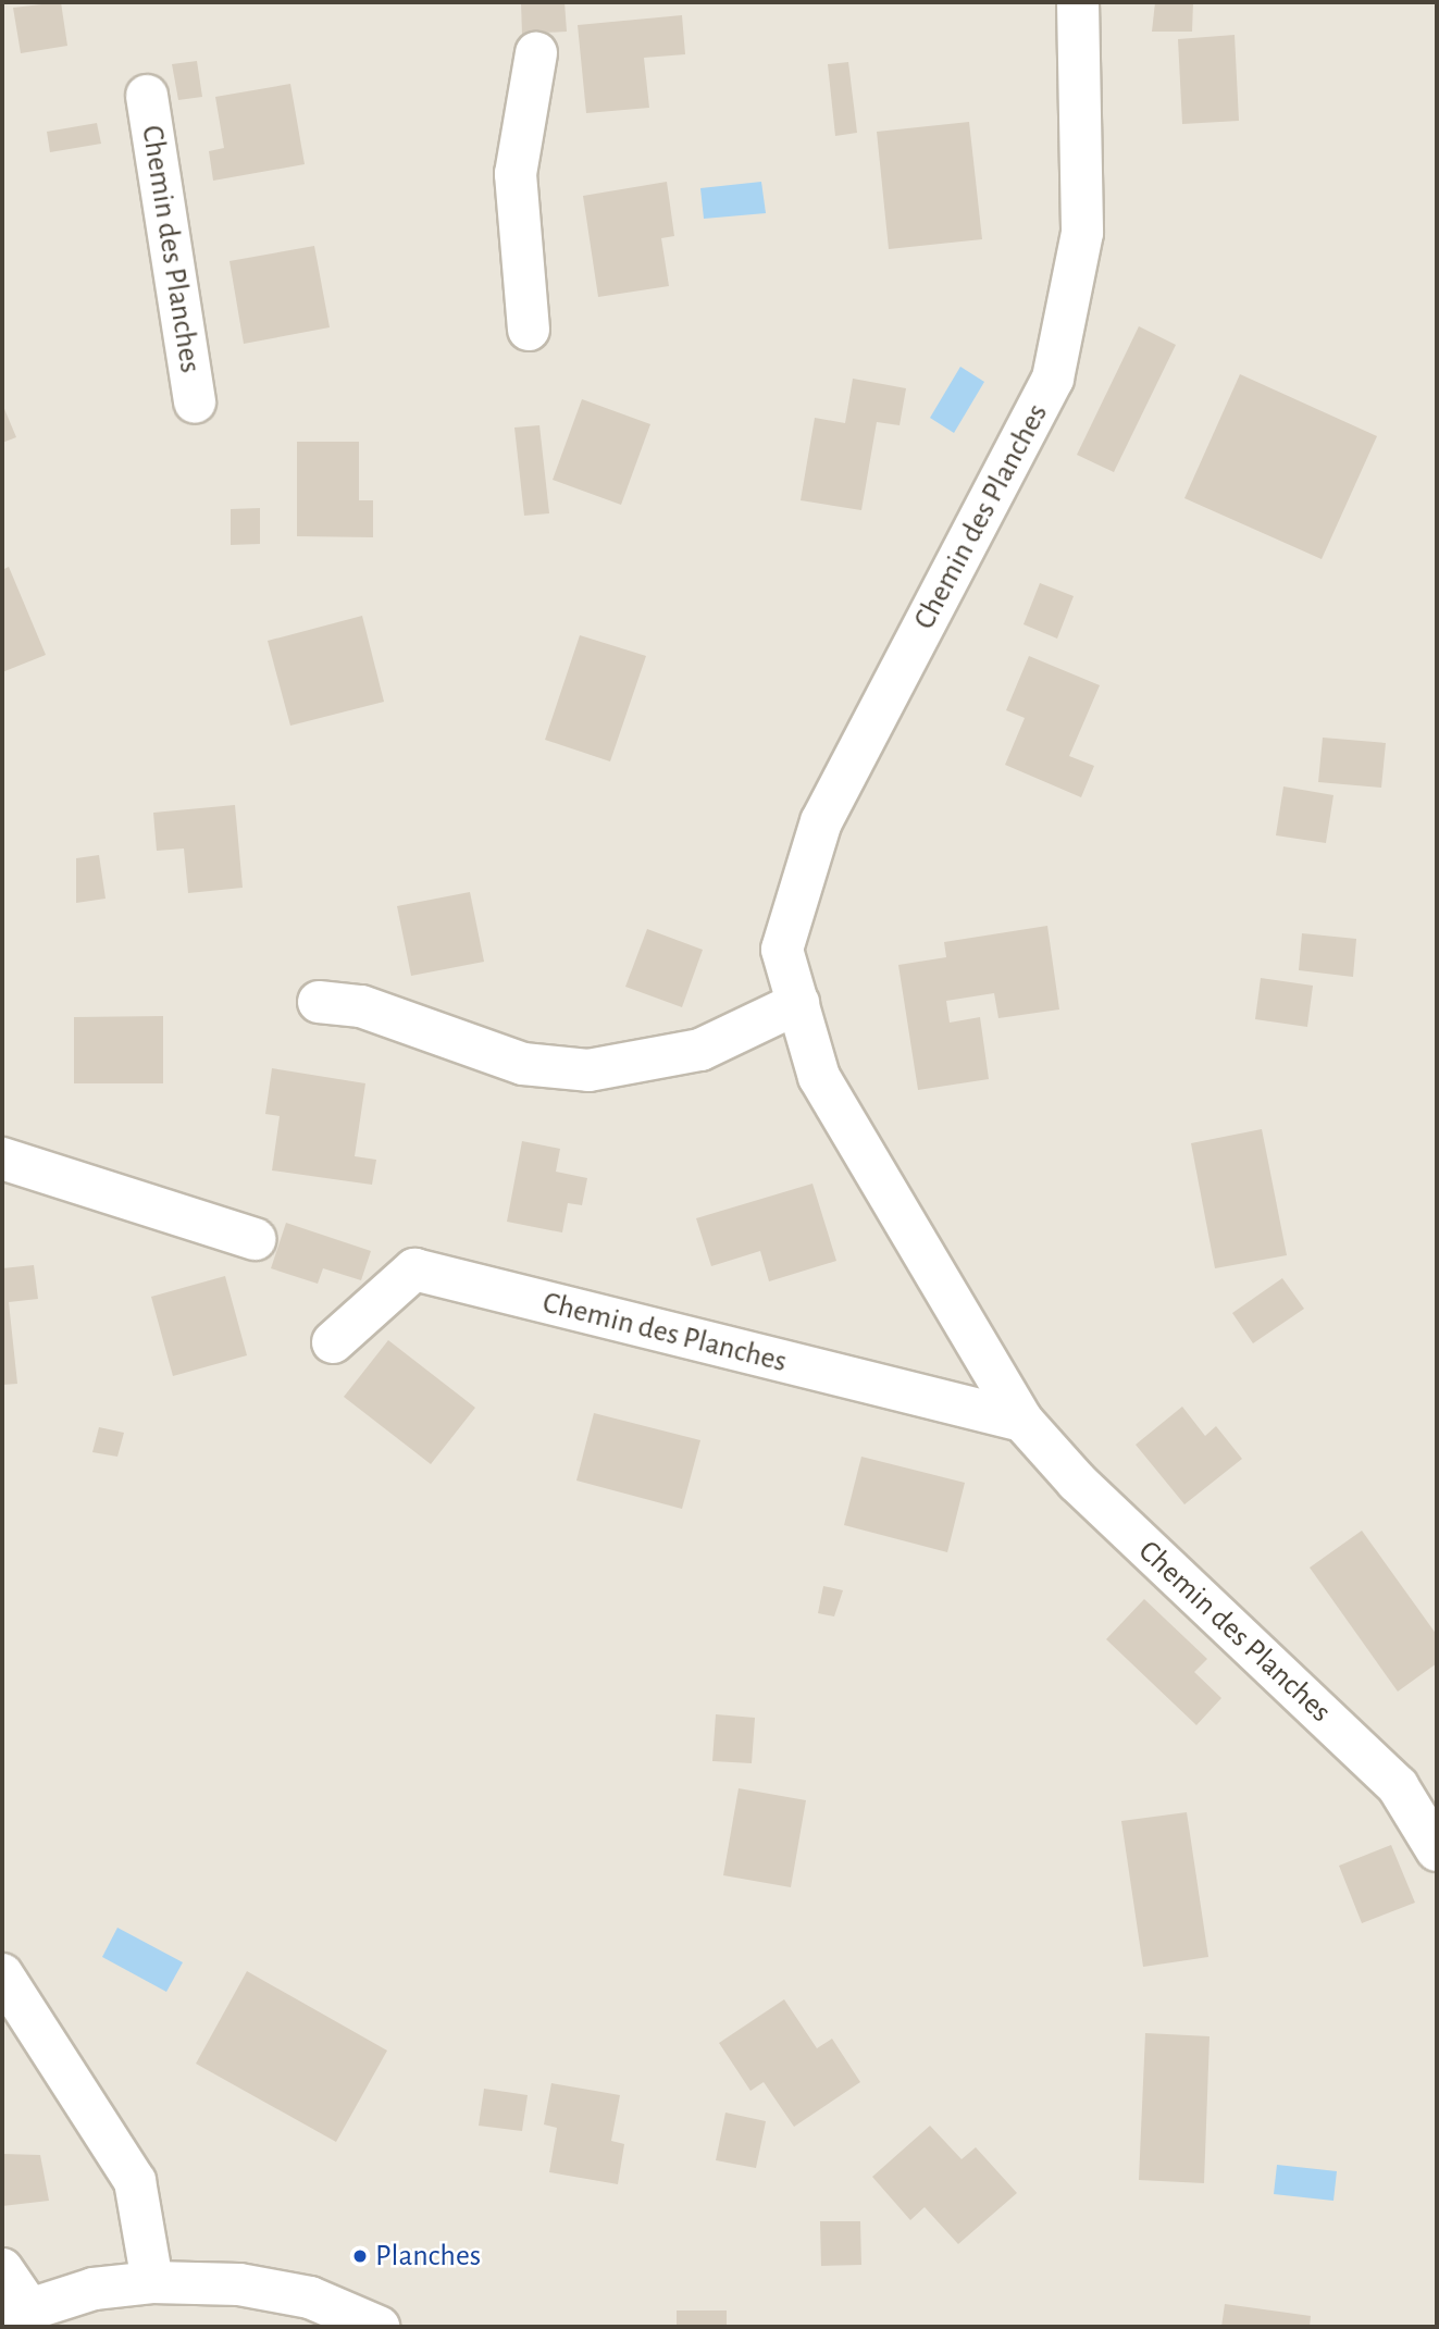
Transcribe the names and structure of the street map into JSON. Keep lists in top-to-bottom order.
{
  "streets": {
    "street": ["Chemin des Planches"]
  },
  "places": ["Planches"]
}
